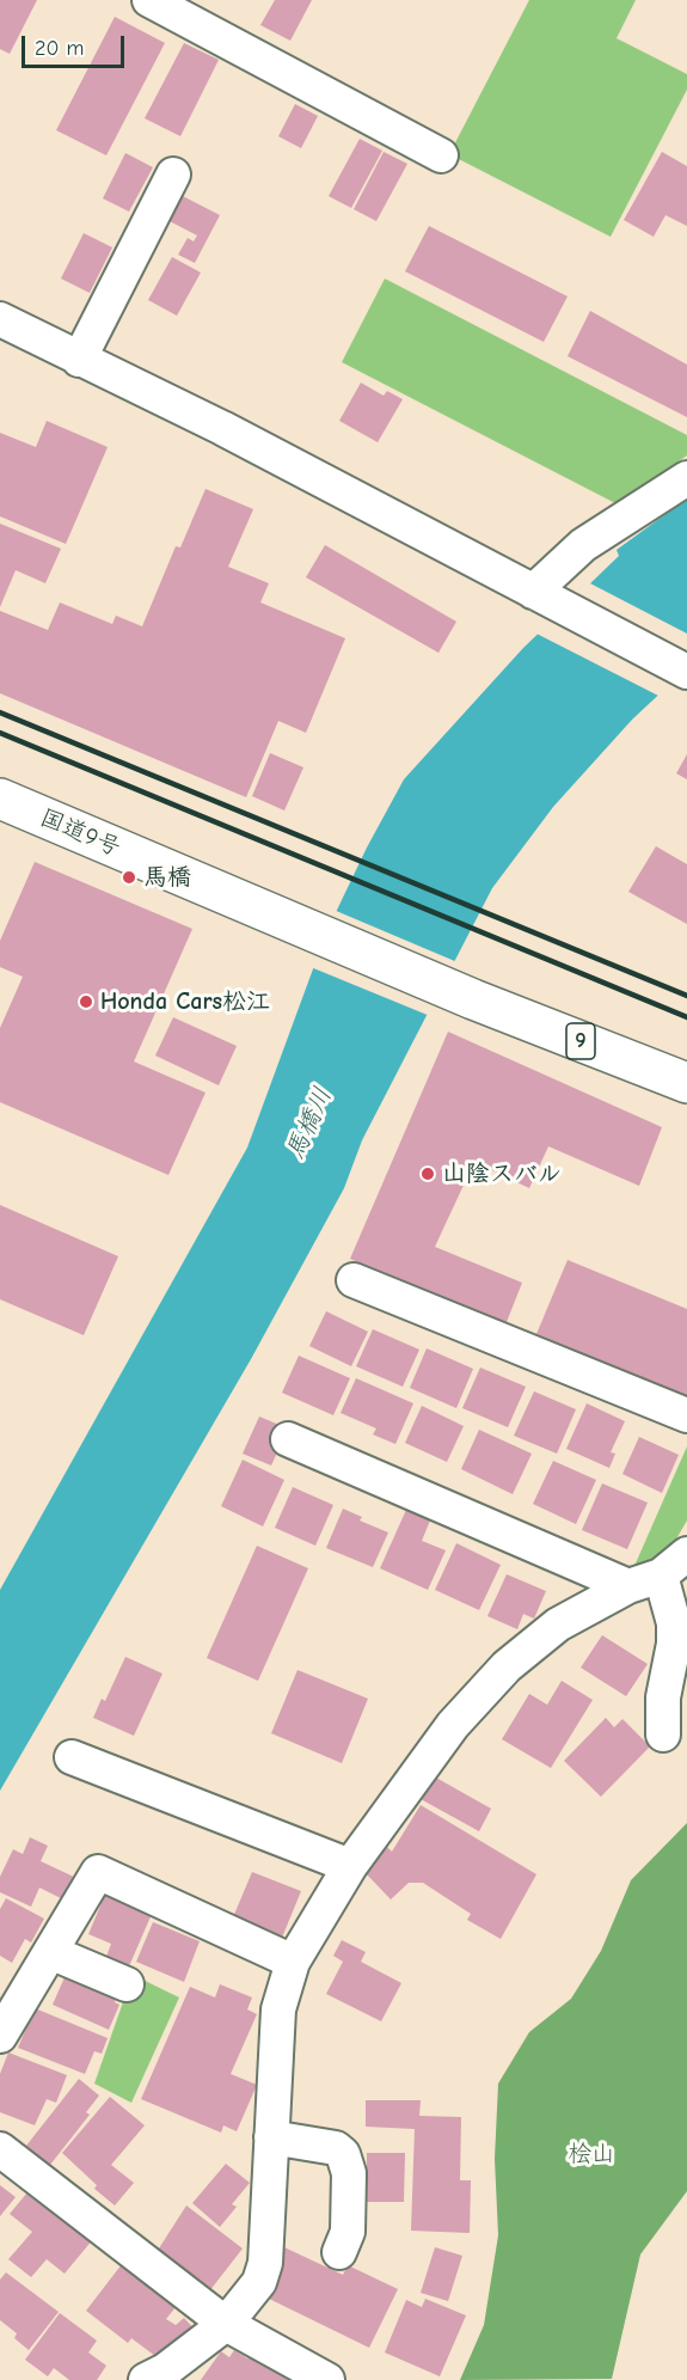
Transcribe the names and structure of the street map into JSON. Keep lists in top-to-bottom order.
{
  "streets": {
    "highway": ["国道9号", "9"]
  },
  "water": ["馬橋川"],
  "parks": ["桧山"],
  "places": ["馬橋", "Honda Cars松江", "山陰スバル"],
  "scale_bar": "20 m"
}
